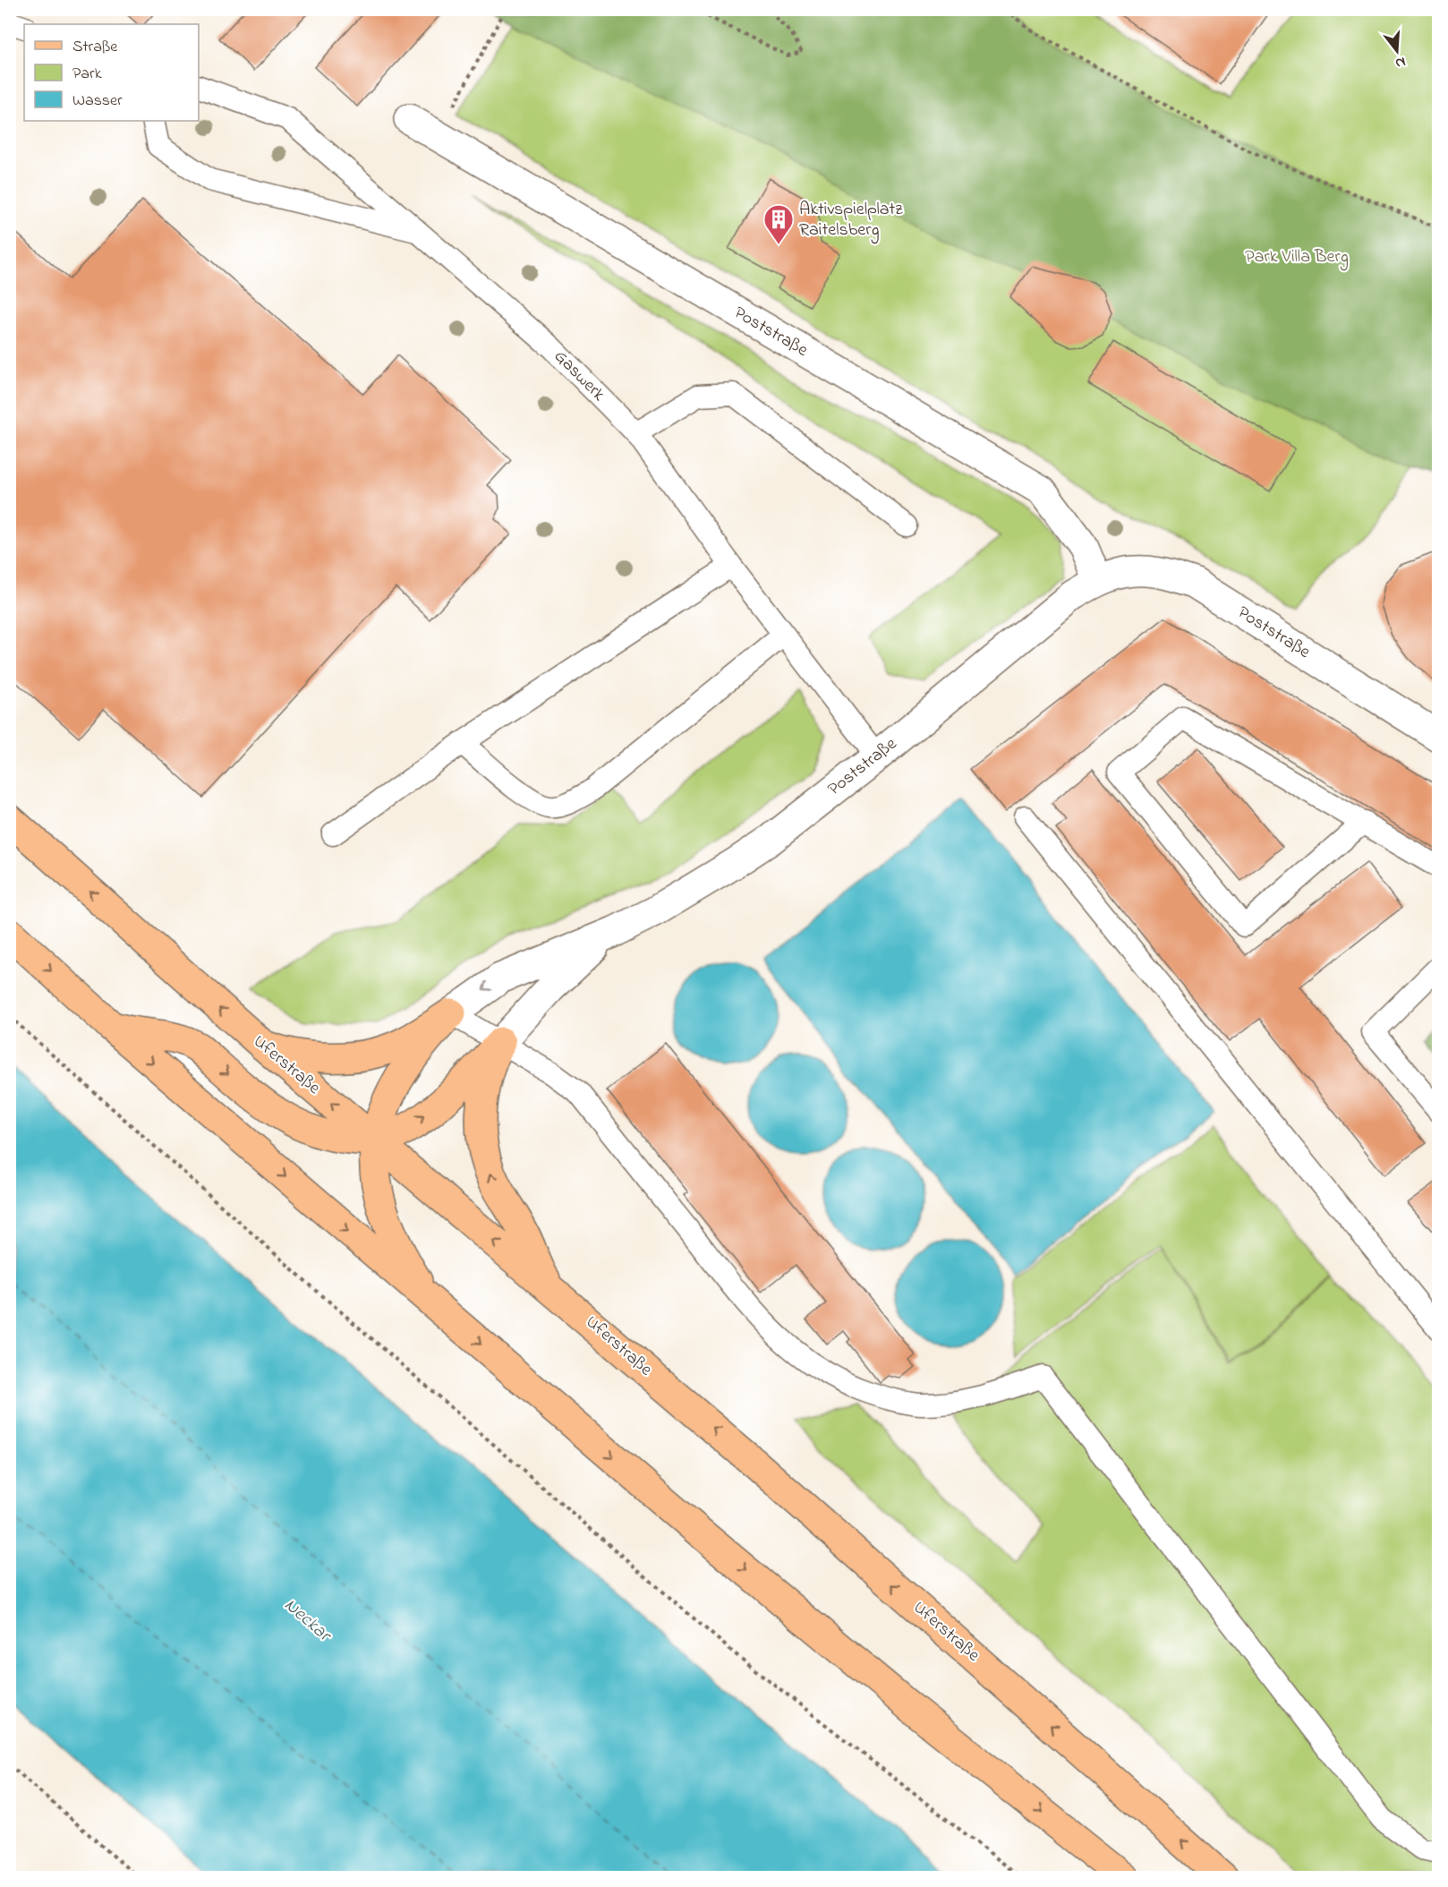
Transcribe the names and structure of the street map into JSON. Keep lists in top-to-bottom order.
{
  "streets": {
    "main road": ["Uferstraße"],
    "street": ["Poststraße"],
    "lane": ["Gaswerk"]
  },
  "crossings": [
    ["Poststraße", "Gaswerk"]
  ],
  "water": ["Neckar"],
  "parks": ["Park Villa Berg"],
  "places": {
    "building": ["Aktivspielplatz Raitelsberg"]
  },
  "legend": ["Straße", "Park", "Wasser"],
  "north": "bottom"
}
